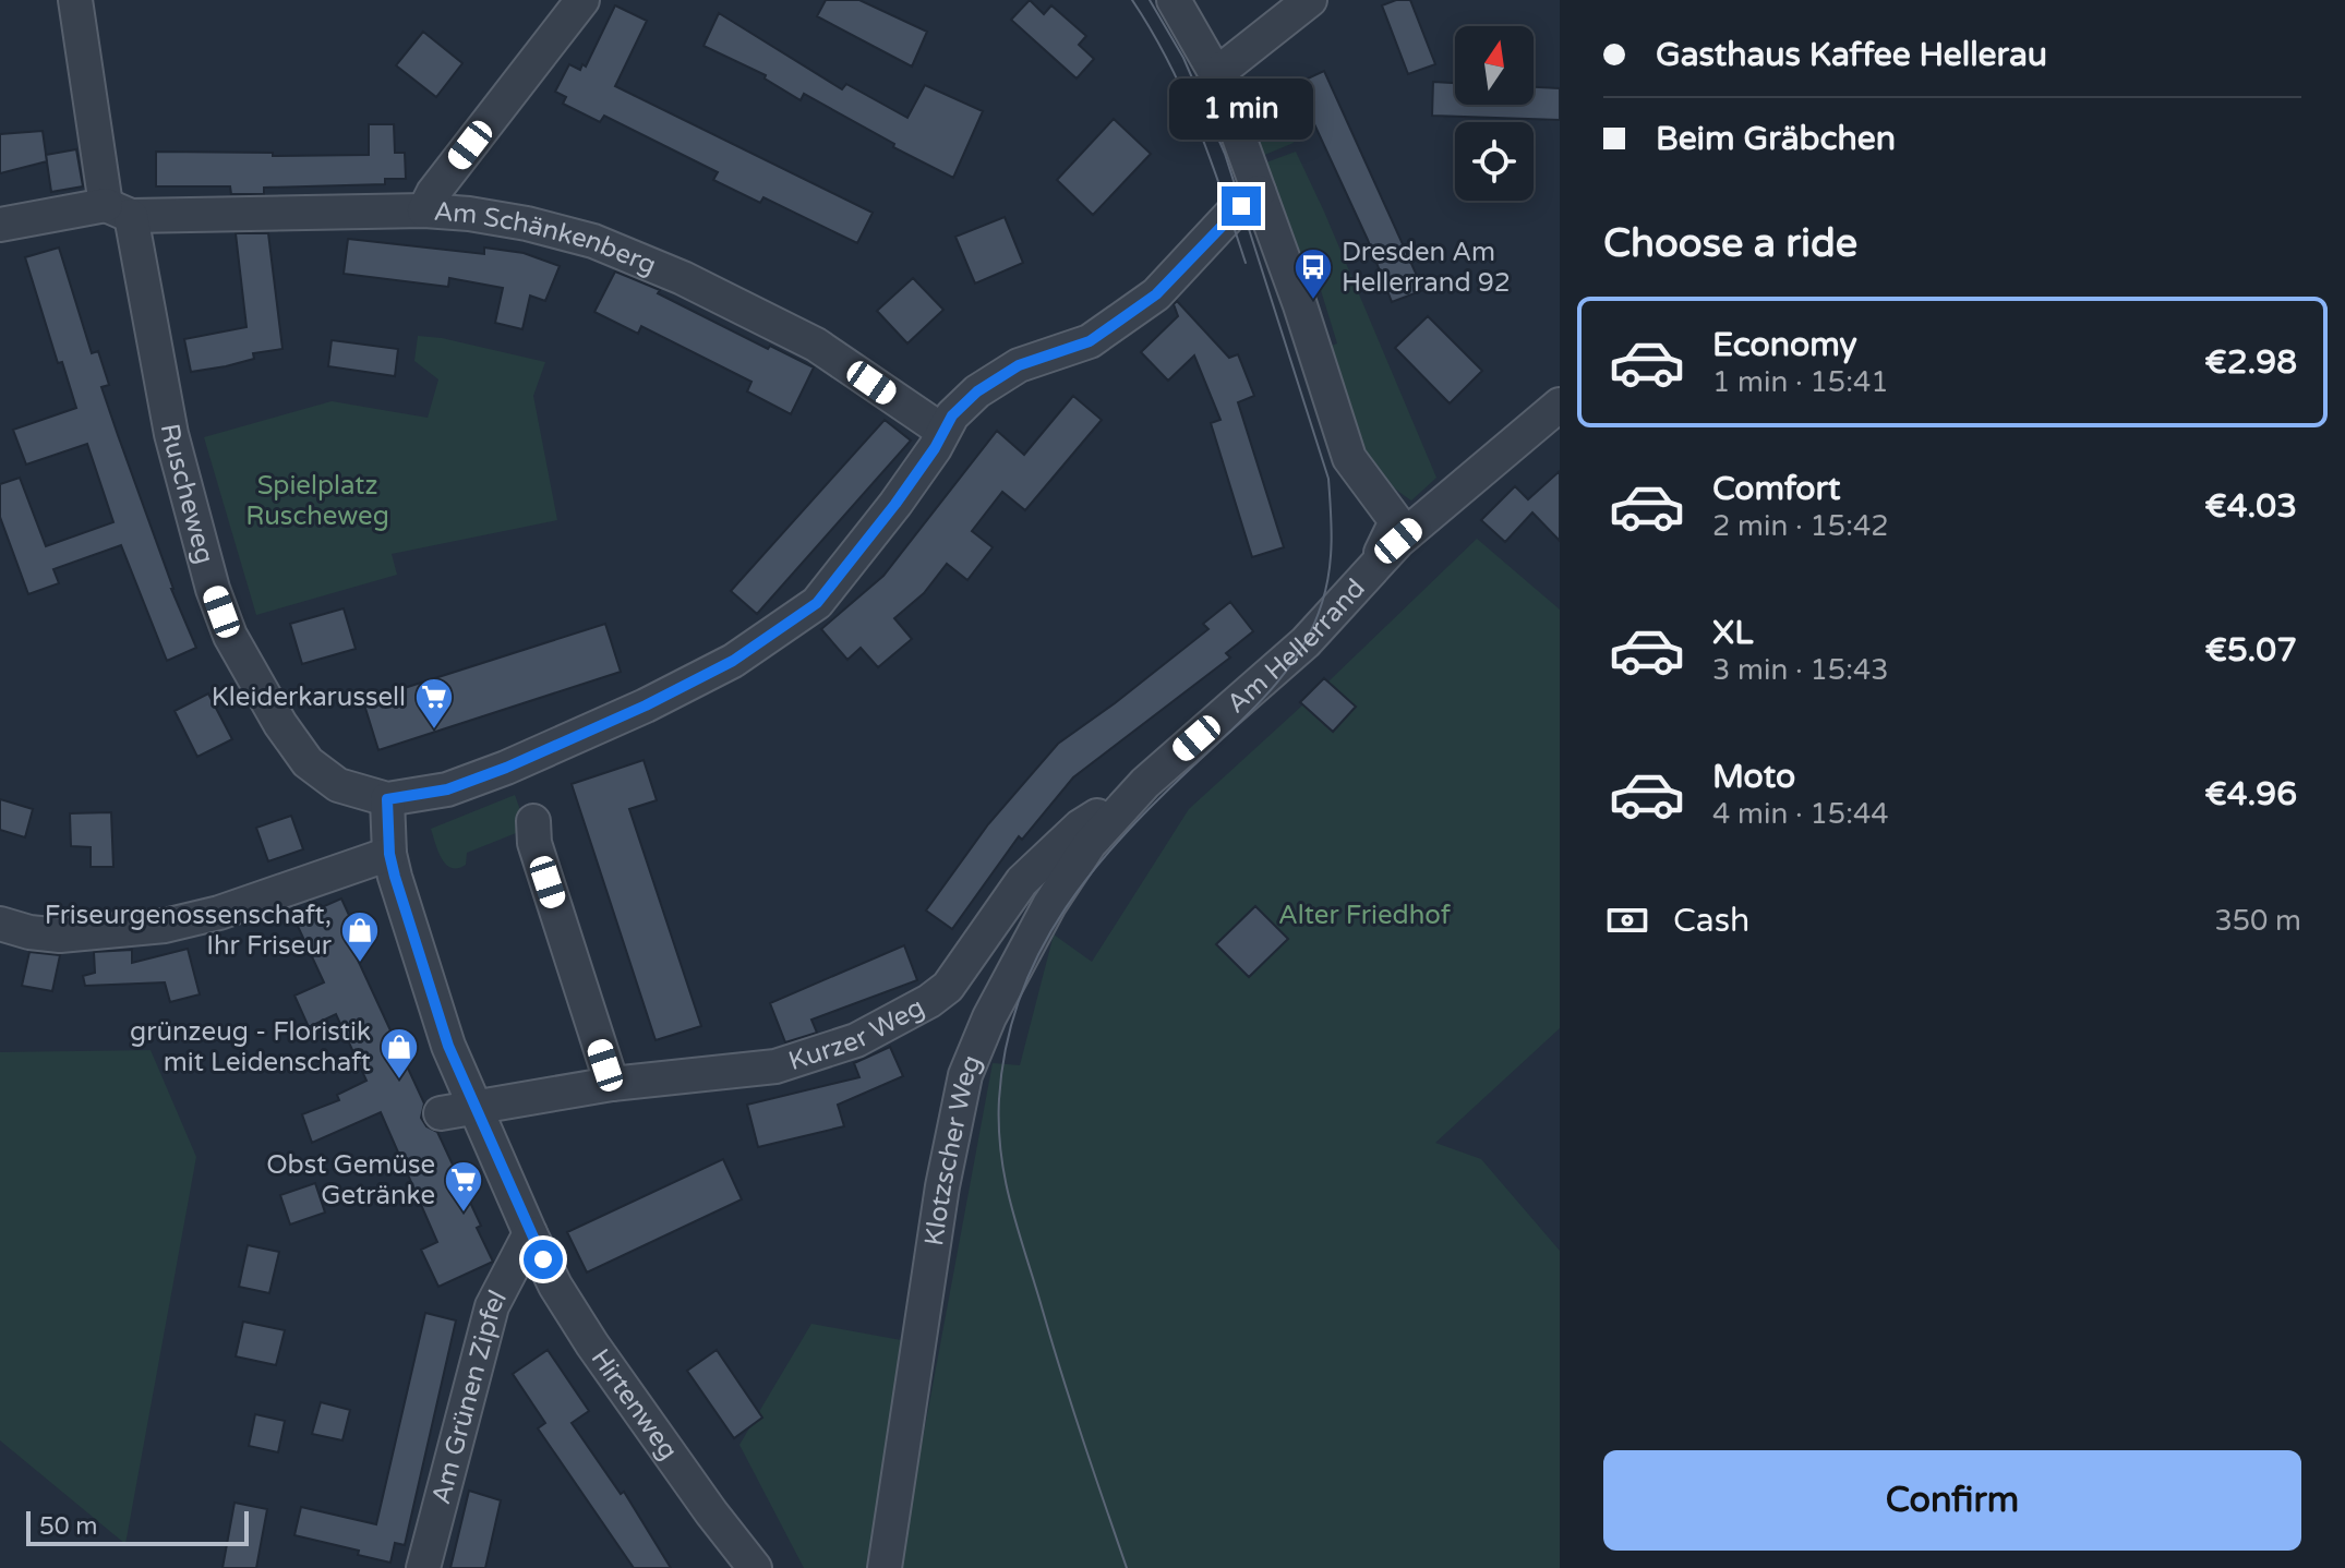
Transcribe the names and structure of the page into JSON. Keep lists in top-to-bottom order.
{
  "streets": {
    "street": [
      "Am Schänkenberg",
      "Ruscheweg",
      "Am Hellerrand",
      "Kurzer Weg",
      "Klotzscher Weg",
      "Am Grünen Zipfel",
      "Hirtenweg"
    ]
  },
  "crossings": [
    ["Am Schänkenberg", "Ruscheweg"],
    ["Ruscheweg", "Hirtenweg"],
    ["Am Hellerrand", "Kurzer Weg"],
    ["Am Hellerrand", "Klotzscher Weg"],
    ["Kurzer Weg", "Klotzscher Weg"],
    ["Kurzer Weg", "Hirtenweg"],
    ["Am Grünen Zipfel", "Hirtenweg"]
  ],
  "parks": ["Spielplatz Ruscheweg", "Alter Friedhof"],
  "places": {
    "bus stop": ["Dresden Am Hellerrand 92"],
    "supermarket": ["Kleiderkarussell", "Obst Gemüse Getränke"],
    "shop": ["Friseurgenossenschaft, Ihr Friseur", "grünzeug - Floristik mit Leidenschaft"]
  },
  "scale_bar": "50 m",
  "north": "top",
  "page": {
    "banner": ["Gasthaus Kaffee Hellerau", "Beim Gräbchen"],
    "bubble": "1 min",
    "heading": "Choose a ride",
    "list": [
      {
        "name": "Economy",
        "note": "1 min · 15:41",
        "value": "€2.98"
      },
      {
        "name": "Comfort",
        "note": "2 min · 15:42",
        "value": "€4.03"
      },
      {
        "name": "XL",
        "note": "3 min · 15:43",
        "value": "€5.07"
      },
      {
        "name": "Moto",
        "note": "4 min · 15:44",
        "value": "€4.96"
      }
    ],
    "pay": ["Cash", "350 m"],
    "buttons": "Confirm",
    "scale": "50 m"
  }
}
